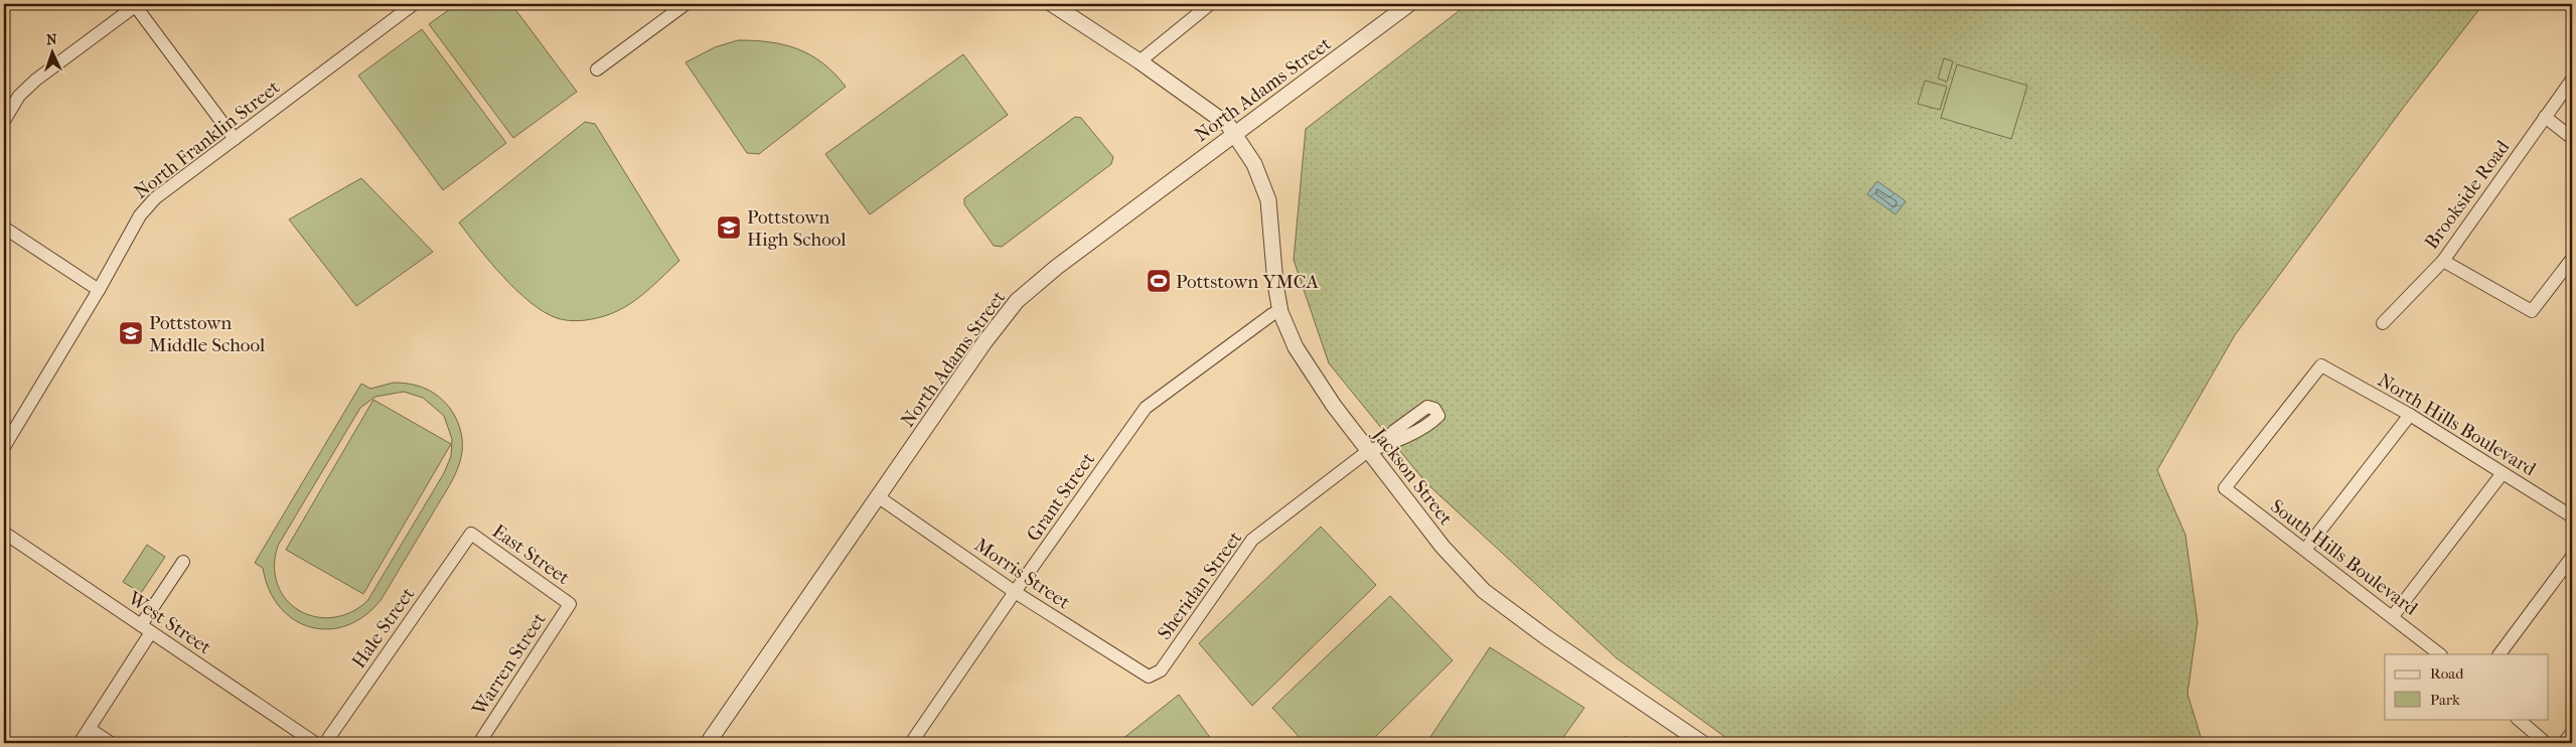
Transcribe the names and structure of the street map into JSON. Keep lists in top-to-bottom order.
{
  "streets": {
    "street": [
      "North Adams Street",
      "North Franklin Street",
      "Brookside Road",
      "North Hills Boulevard",
      "Jackson Street",
      "Grant Street",
      "East Street",
      "South Hills Boulevard",
      "Morris Street",
      "Sheridan Street",
      "West Street",
      "Hale Street",
      "Warren Street"
    ]
  },
  "crossings": [
    ["North Adams Street", "Jackson Street"],
    ["North Adams Street", "Morris Street"],
    ["North Hills Boulevard", "South Hills Boulevard"],
    ["Jackson Street", "Grant Street"],
    ["Jackson Street", "Sheridan Street"],
    ["Grant Street", "Morris Street"],
    ["East Street", "Hale Street"],
    ["East Street", "Warren Street"],
    ["Morris Street", "Sheridan Street"]
  ],
  "places": {
    "school or university": ["Pottstown High School", "Pottstown Middle School"],
    "sports": ["Pottstown YMCA"]
  },
  "legend": ["Road", "Park"],
  "north": "top"
}
